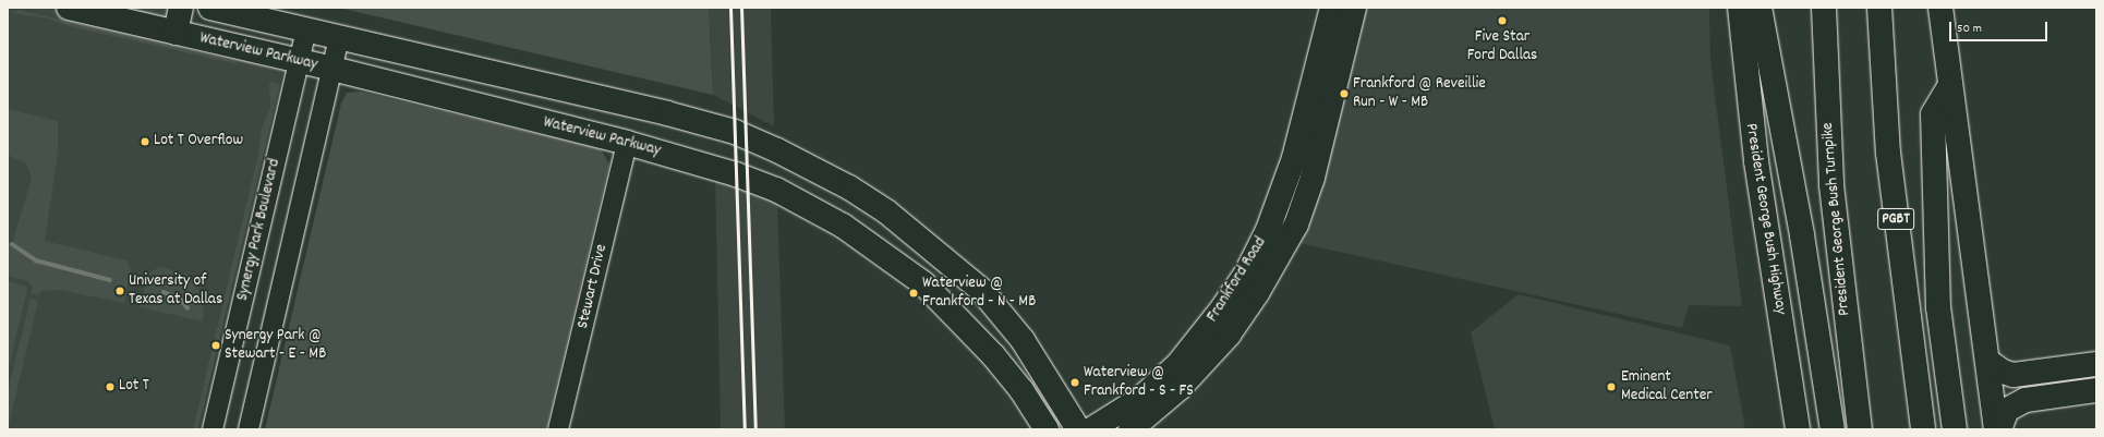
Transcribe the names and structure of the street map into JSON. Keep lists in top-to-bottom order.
{
  "streets": {
    "main road": [
      "Waterview Parkway",
      "President George Bush Highway",
      "President George Bush Turnpike",
      "PGBT",
      "Frankford Road"
    ],
    "street": ["Synergy Park Boulevard", "Stewart Drive"]
  },
  "crossings": [
    ["Waterview Parkway", "Synergy Park Boulevard"],
    ["Waterview Parkway", "Stewart Drive"]
  ],
  "places": [
    "Five Star Ford Dallas",
    "Frankford @ Reveillie Run - W - MB",
    "Lot T Overflow",
    "University of Texas at Dallas",
    "Waterview @ Frankford - N - MB",
    "Synergy Park @ Stewart - E - MB",
    "Waterview @ Frankford - S - FS",
    "Lot T",
    "Eminent Medical Center"
  ],
  "scale_bar": "50 m"
}
